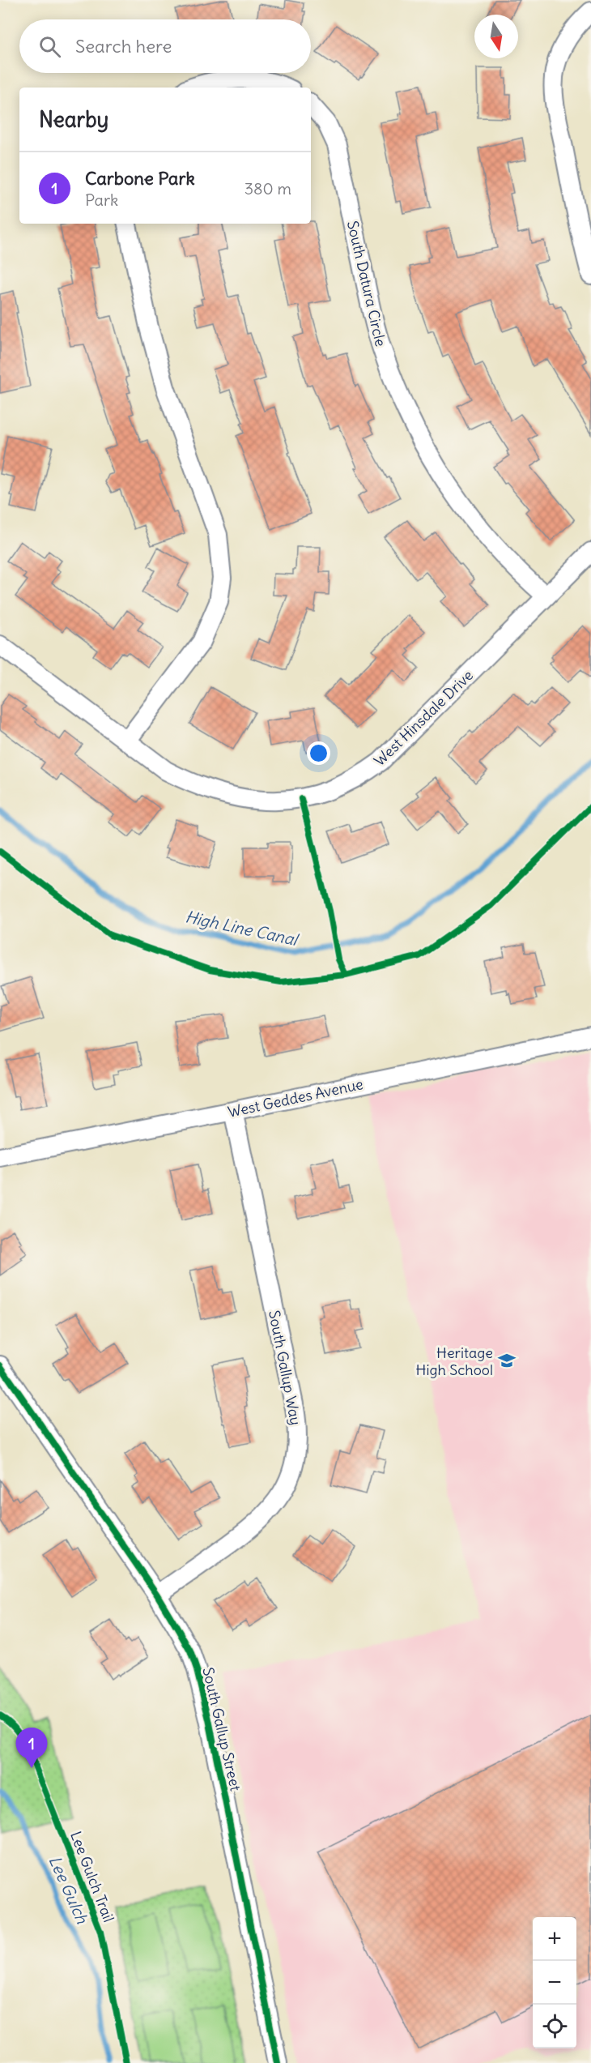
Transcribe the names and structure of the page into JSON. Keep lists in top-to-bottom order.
{
  "streets": {
    "street": [
      "South Datura Circle",
      "West Hinsdale Drive",
      "West Geddes Avenue",
      "South Gallup Way",
      "South Gallup Street"
    ],
    "cycle path": ["Lee Gulch Trail"]
  },
  "crossings": [
    ["South Datura Circle", "West Hinsdale Drive"],
    ["West Geddes Avenue", "South Gallup Way"],
    ["South Gallup Way", "South Gallup Street"]
  ],
  "water": ["High Line Canal", "Lee Gulch"],
  "places": {
    "school or university": ["Heritage High School"]
  },
  "north": "bottom",
  "page": {
    "search": "Search here",
    "heading": "Nearby",
    "list": [
      {
        "mark": "1",
        "name": "Carbone Park",
        "note": "Park",
        "value": "380 m"
      }
    ],
    "pins": "1",
    "map_buttons": ["+", "−"]
  }
}
